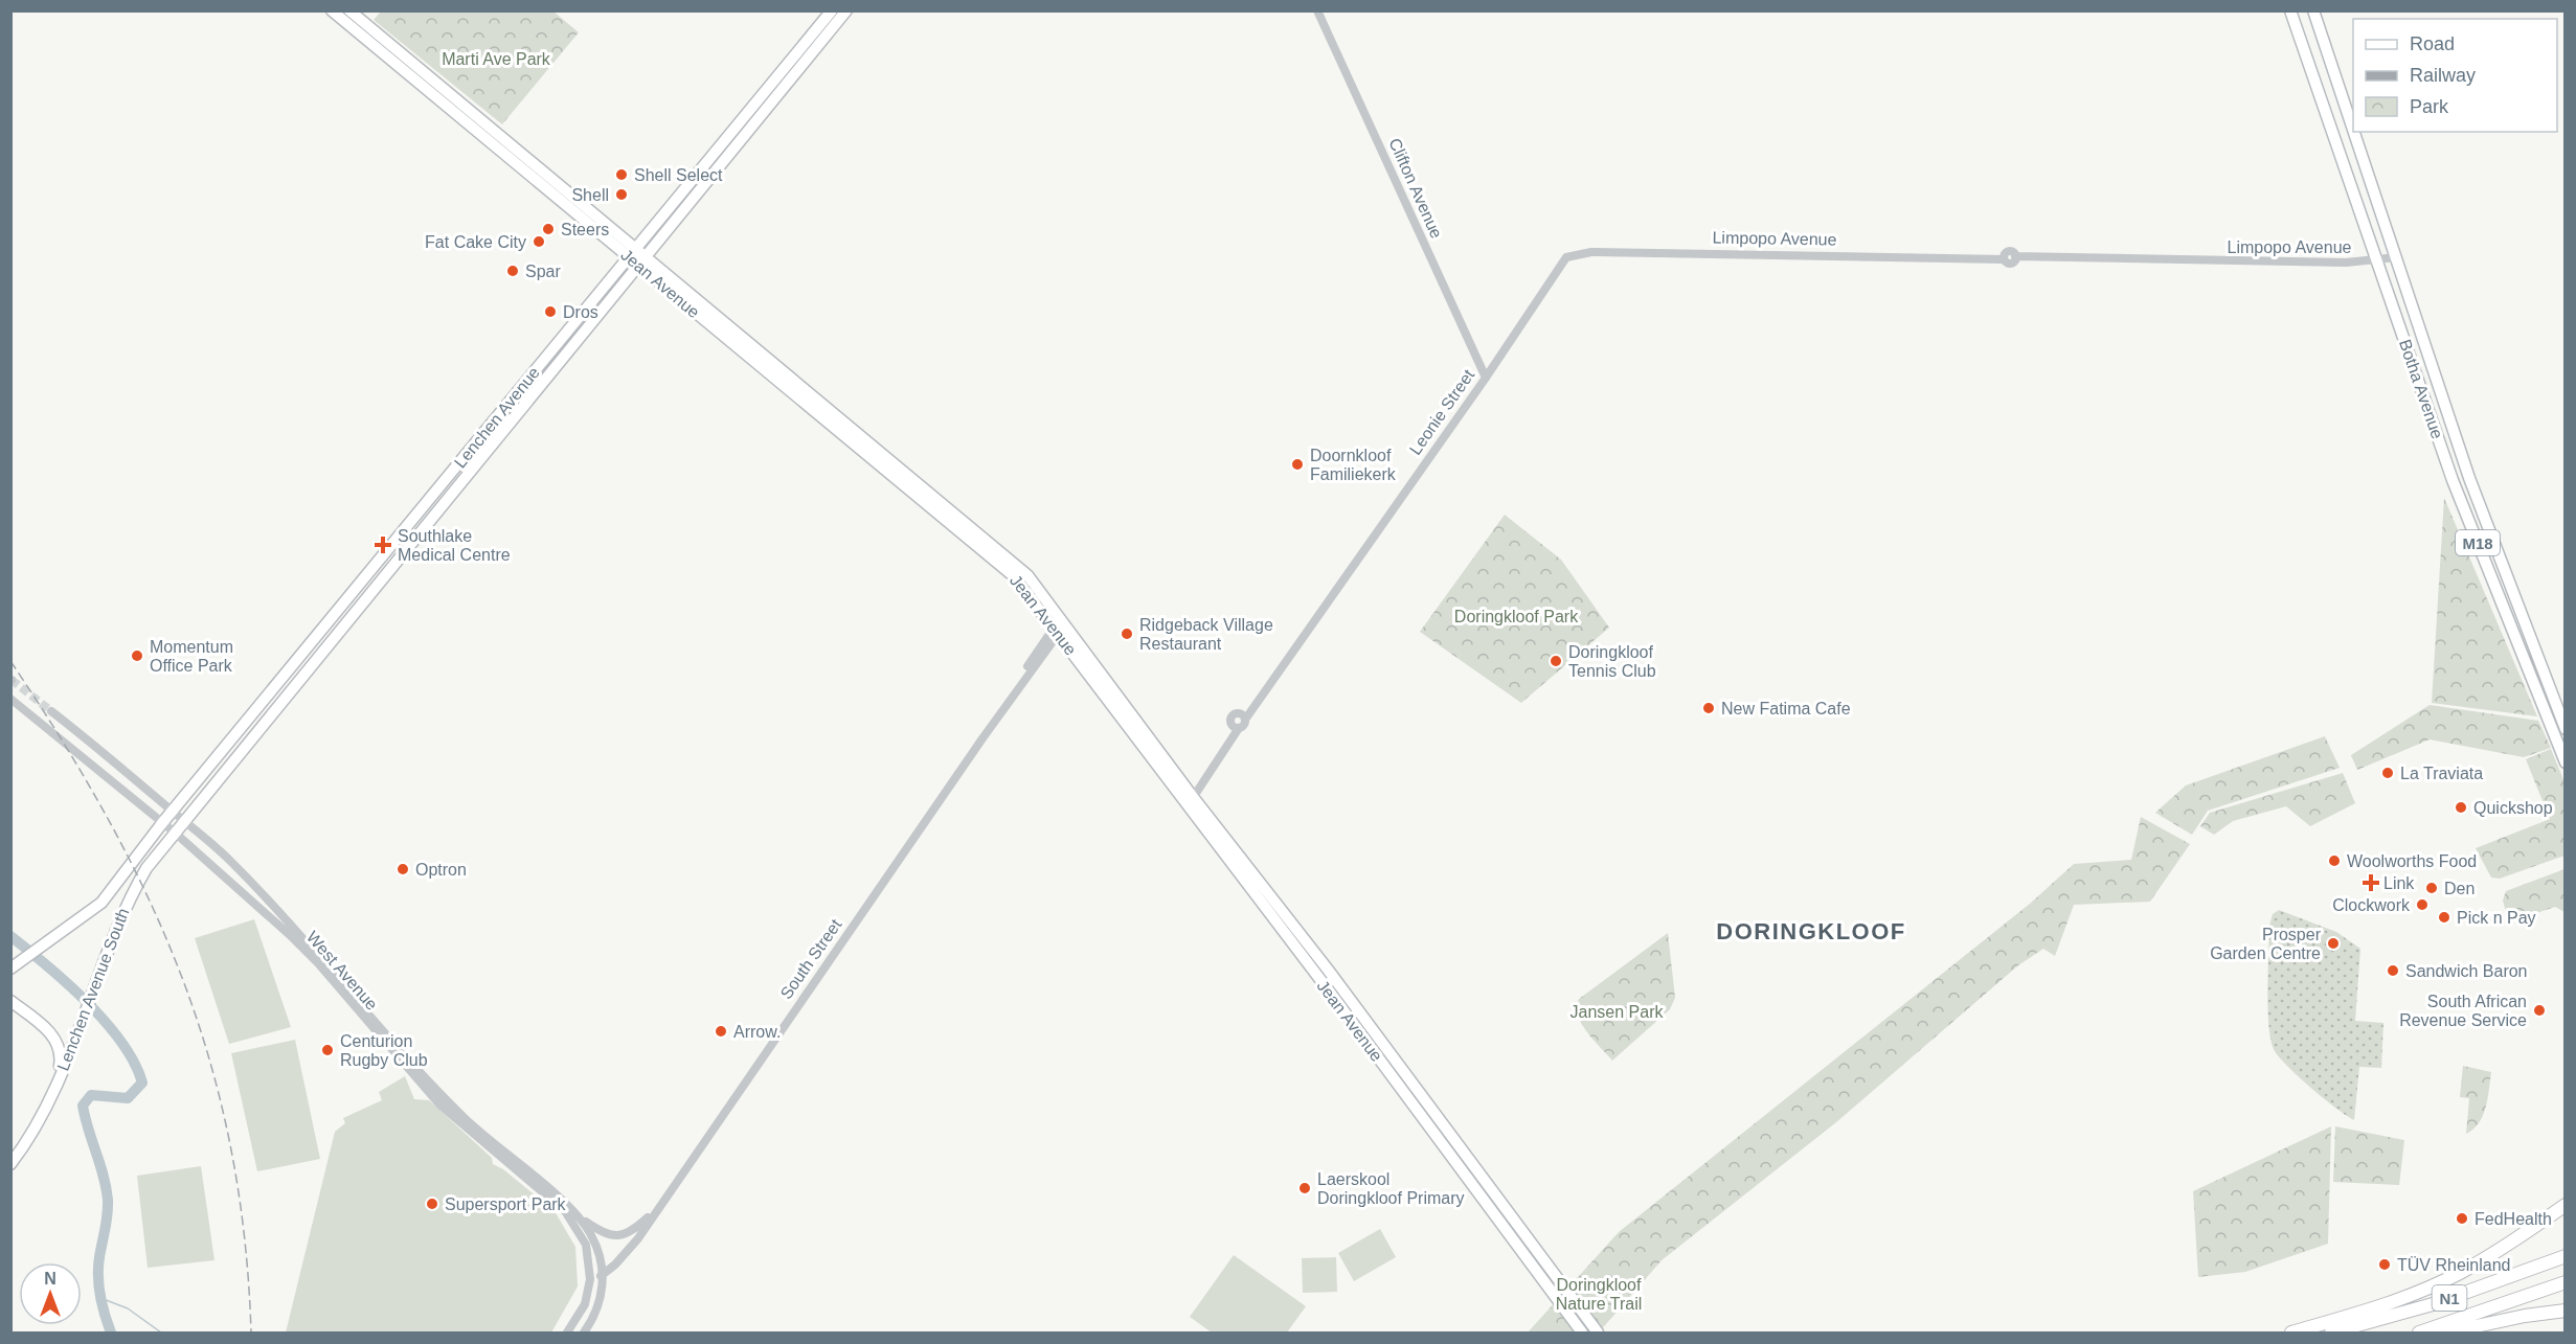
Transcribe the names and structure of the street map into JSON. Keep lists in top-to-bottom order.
{
  "streets": {
    "highway": ["N1"],
    "main road": [
      "Jean Avenue",
      "Botha Avenue",
      "Lenchen Avenue",
      "M18",
      "Lenchen Avenue South"
    ],
    "street": [
      "Clifton Avenue",
      "Limpopo Avenue",
      "Leonie Street",
      "South Street",
      "West Avenue"
    ]
  },
  "crossings": [
    ["Clifton Avenue", "Leonie Street"],
    ["Limpopo Avenue", "Botha Avenue"],
    ["Limpopo Avenue", "Leonie Street"],
    ["Jean Avenue", "Leonie Street"],
    ["Jean Avenue", "Lenchen Avenue"],
    ["Jean Avenue", "South Street"],
    ["Lenchen Avenue", "West Avenue"],
    ["Lenchen Avenue", "Lenchen Avenue South"],
    ["South Street", "West Avenue"],
    ["West Avenue", "Lenchen Avenue South"]
  ],
  "districts": ["DORINGKLOOF"],
  "parks": [
    "Marti Ave Park",
    "Doringkloof Park",
    "Jansen Park",
    "Doringkloof Nature Trail"
  ],
  "places": {
    "other": [
      "Shell Select",
      "Shell",
      "Steers",
      "Fat Cake City",
      "Spar",
      "Dros",
      "Doornkloof Familiekerk",
      "Ridgeback Village Restaurant",
      "Momentum Office Park",
      "Doringkloof Tennis Club",
      "New Fatima Cafe",
      "La Traviata",
      "Quickshop",
      "Woolworths Food",
      "Optron",
      "Den",
      "Clockwork",
      "Pick n Pay",
      "Prosper Garden Centre",
      "Sandwich Baron",
      "South African Revenue Service",
      "Arrow.",
      "Centurion Rugby Club",
      "Laerskool Doringkloof Primary",
      "Supersport Park",
      "FedHealth",
      "TÜV Rheinland"
    ],
    "health": ["Southlake Medical Centre", "Link"]
  },
  "legend": ["Road", "Railway", "Park"],
  "north": "top"
}
